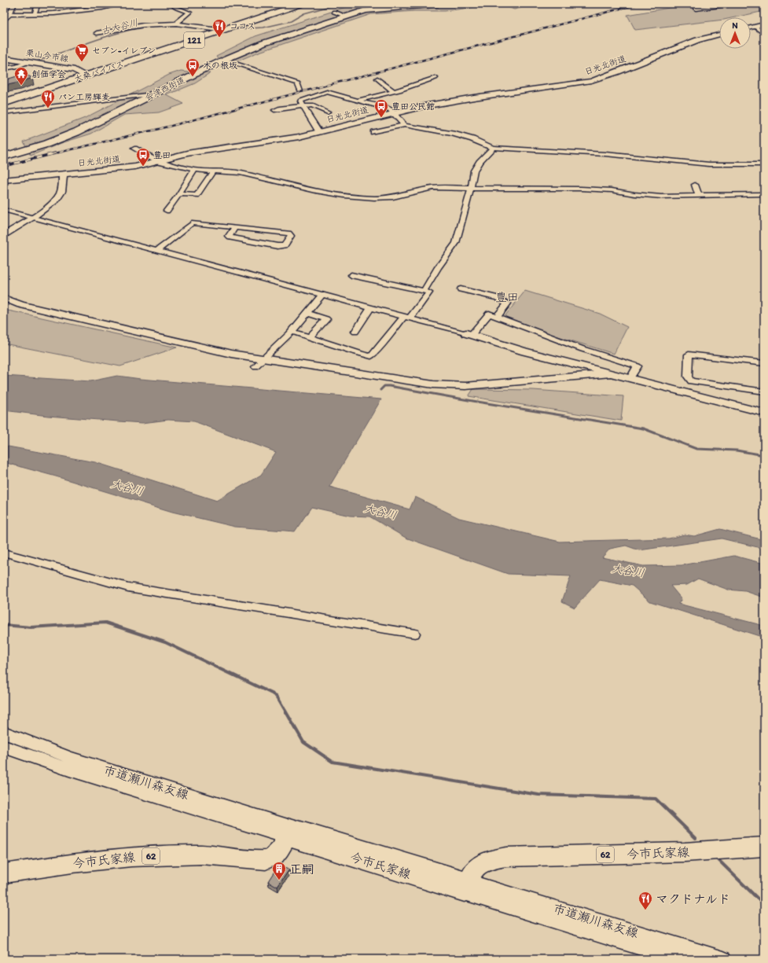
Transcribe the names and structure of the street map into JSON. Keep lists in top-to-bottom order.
{
  "streets": {
    "highway": ["121", "大桑バイパス", "会津西街道"],
    "main road": ["栗山今市線", "今市氏家線", "62"],
    "street": ["日光北街道", "市道瀬川森友線"]
  },
  "crossings": [
    ["栗山今市線", "大桑バイパス"],
    ["市道瀬川森友線", "今市氏家線"]
  ],
  "districts": ["豊田"],
  "water": ["古大谷川", "大谷川"],
  "places": {
    "restaurant": ["ココス", "パン工房輝麦", "マクドナルド"],
    "supermarket": ["セブン-イレブン"],
    "bus stop": ["木の根坂", "豊田公民館", "豊田"],
    "temple": ["創価学会"],
    "building": ["正嗣"]
  },
  "north": "top"
}
